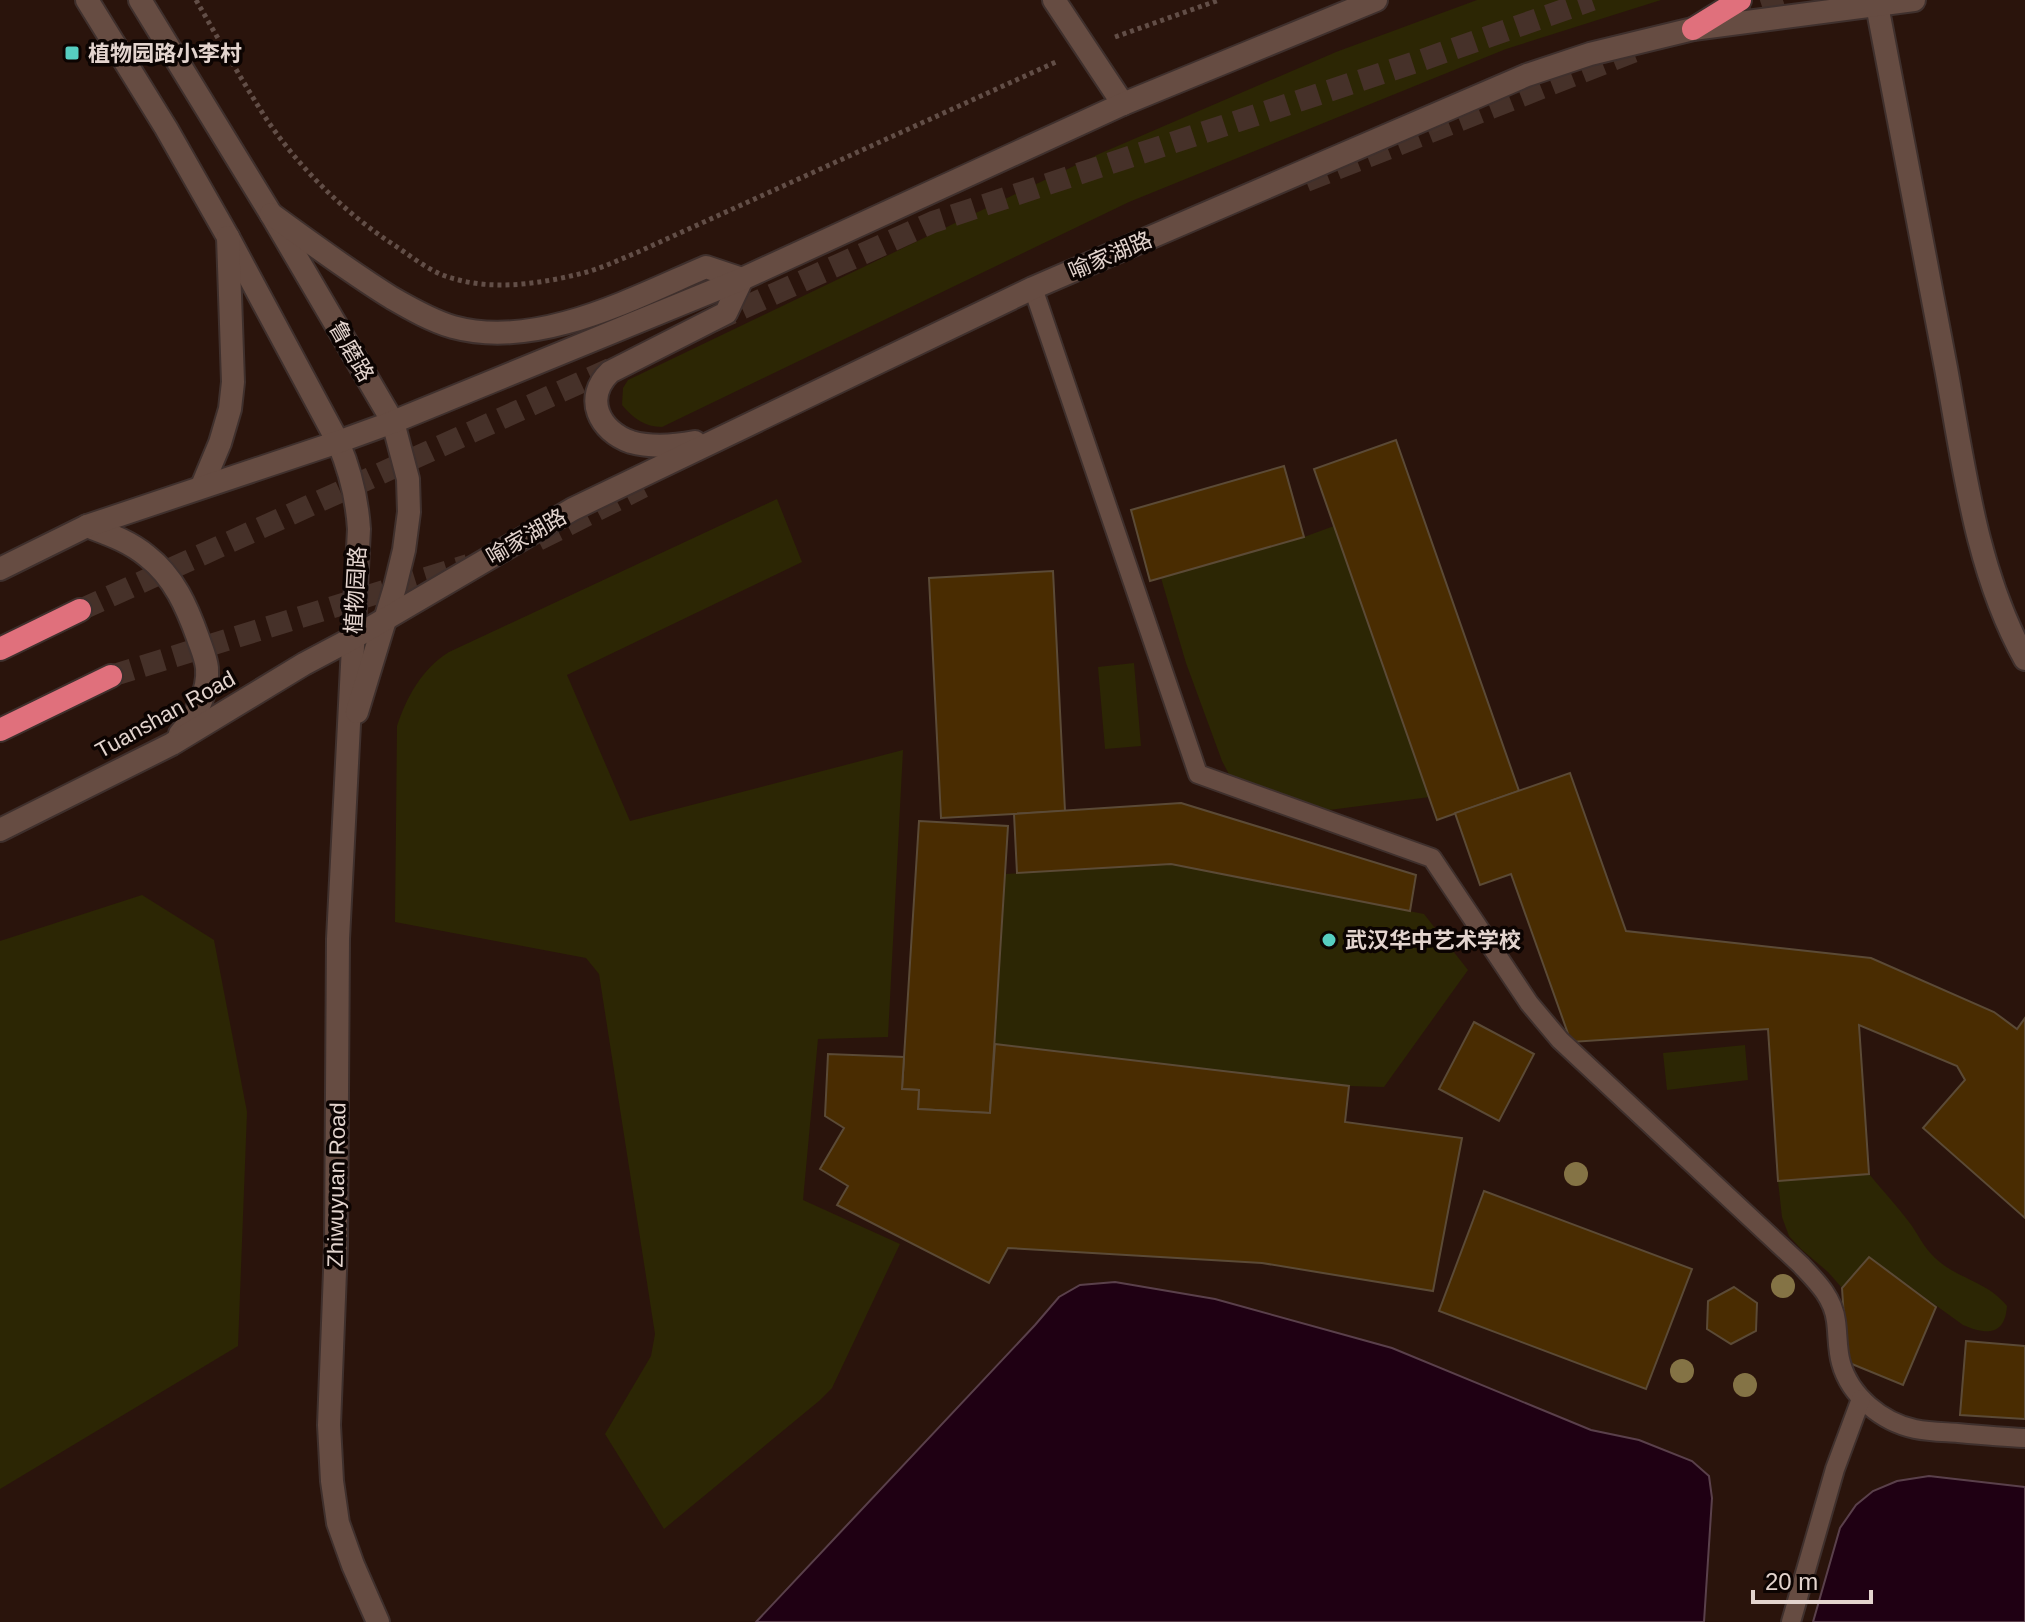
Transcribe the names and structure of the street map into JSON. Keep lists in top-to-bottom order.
{
  "streets": {
    "main road": [
      "喻家湖路",
      "鲁磨路",
      "植物园路",
      "Tuanshan Road",
      "Zhiwuyuan Road"
    ]
  },
  "crossings": [
    ["喻家湖路", "鲁磨路"],
    ["喻家湖路", "植物园路"],
    ["喻家湖路", "Tuanshan Road"],
    ["鲁磨路", "植物园路"],
    ["鲁磨路", "Zhiwuyuan Road"],
    ["植物园路", "Tuanshan Road"],
    ["植物园路", "Zhiwuyuan Road"]
  ],
  "places": {
    "transit": ["植物园路小李村"],
    "other": ["武汉华中艺术学校"]
  },
  "scale_bar": "20 m"
}
